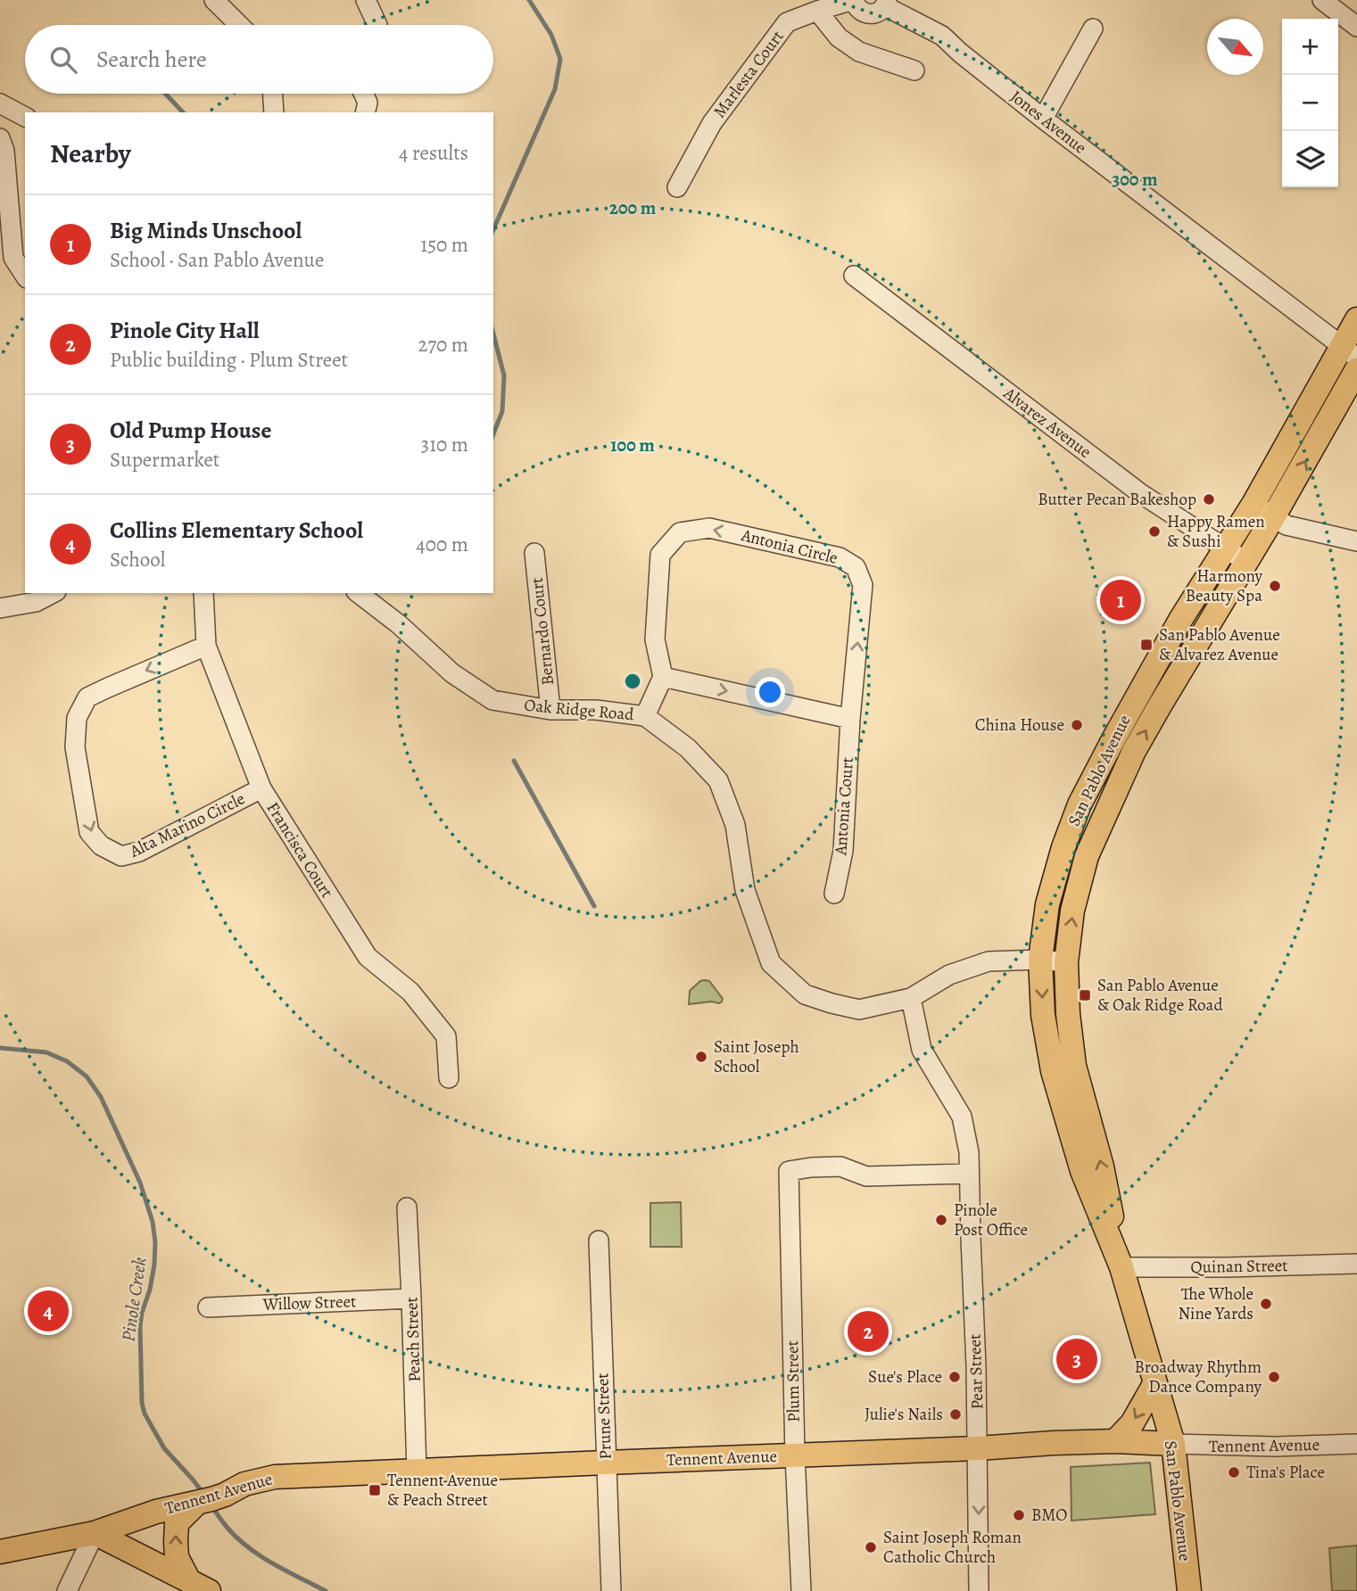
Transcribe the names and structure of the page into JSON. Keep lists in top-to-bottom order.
{
  "streets": {
    "main road": ["San Pablo Avenue", "Tennent Avenue"],
    "street": [
      "Marlesta Court",
      "Jones Avenue",
      "Alvarez Avenue",
      "Antonia Circle",
      "Bernardo Court",
      "Oak Ridge Road",
      "Antonia Court",
      "Alta Marino Circle",
      "Francisca Court",
      "Quinan Street",
      "Willow Street",
      "Peach Street",
      "Pear Street",
      "Plum Street",
      "Prune Street"
    ]
  },
  "crossings": [
    ["Jones Avenue", "San Pablo Avenue"],
    ["Alvarez Avenue", "San Pablo Avenue"],
    ["Antonia Circle", "Antonia Court"],
    ["Bernardo Court", "Oak Ridge Road"],
    ["Oak Ridge Road", "San Pablo Avenue"],
    ["Oak Ridge Road", "Pear Street"],
    ["San Pablo Avenue", "Quinan Street"],
    ["San Pablo Avenue", "Tennent Avenue"],
    ["Alta Marino Circle", "Francisca Court"],
    ["Willow Street", "Peach Street"],
    ["Peach Street", "Tennent Avenue"],
    ["Pear Street", "Plum Street"],
    ["Pear Street", "Tennent Avenue"],
    ["Plum Street", "Tennent Avenue"],
    ["Prune Street", "Tennent Avenue"]
  ],
  "water": ["Pinole Creek"],
  "places": {
    "other": [
      "Butter Pecan Bakeshop",
      "Happy Ramen & Sushi",
      "Harmony Beauty Spa",
      "China House",
      "Saint Joseph School",
      "Pinole Post Office",
      "The Whole Nine Yards",
      "Sue's Place",
      "Broadway Rhythm Dance Company",
      "Julie's Nails",
      "Tina's Place",
      "BMO",
      "Saint Joseph Roman Catholic Church"
    ],
    "transit": ["San Pablo Avenue & Alvarez Avenue", "San Pablo Avenue & Oak Ridge Road", "Tennent Avenue & Peach Street"]
  },
  "north": "bottom right",
  "page": {
    "map_buttons": ["+", "−"],
    "search": "Search here",
    "heading": ["Nearby", "4 results"],
    "list": [
      {
        "mark": "1",
        "name": "Big Minds Unschool",
        "note": "School · San Pablo Avenue",
        "value": "150 m"
      },
      {
        "mark": "2",
        "name": "Pinole City Hall",
        "note": "Public building · Plum Street",
        "value": "270 m"
      },
      {
        "mark": "3",
        "name": "Old Pump House",
        "note": "Supermarket",
        "value": "310 m"
      },
      {
        "mark": "4",
        "name": "Collins Elementary School",
        "note": "School",
        "value": "400 m"
      }
    ],
    "pins": [
      "1",
      "4",
      "2",
      "3"
    ]
  },
  "rings": ["300 m", "200 m", "100 m"]
}
